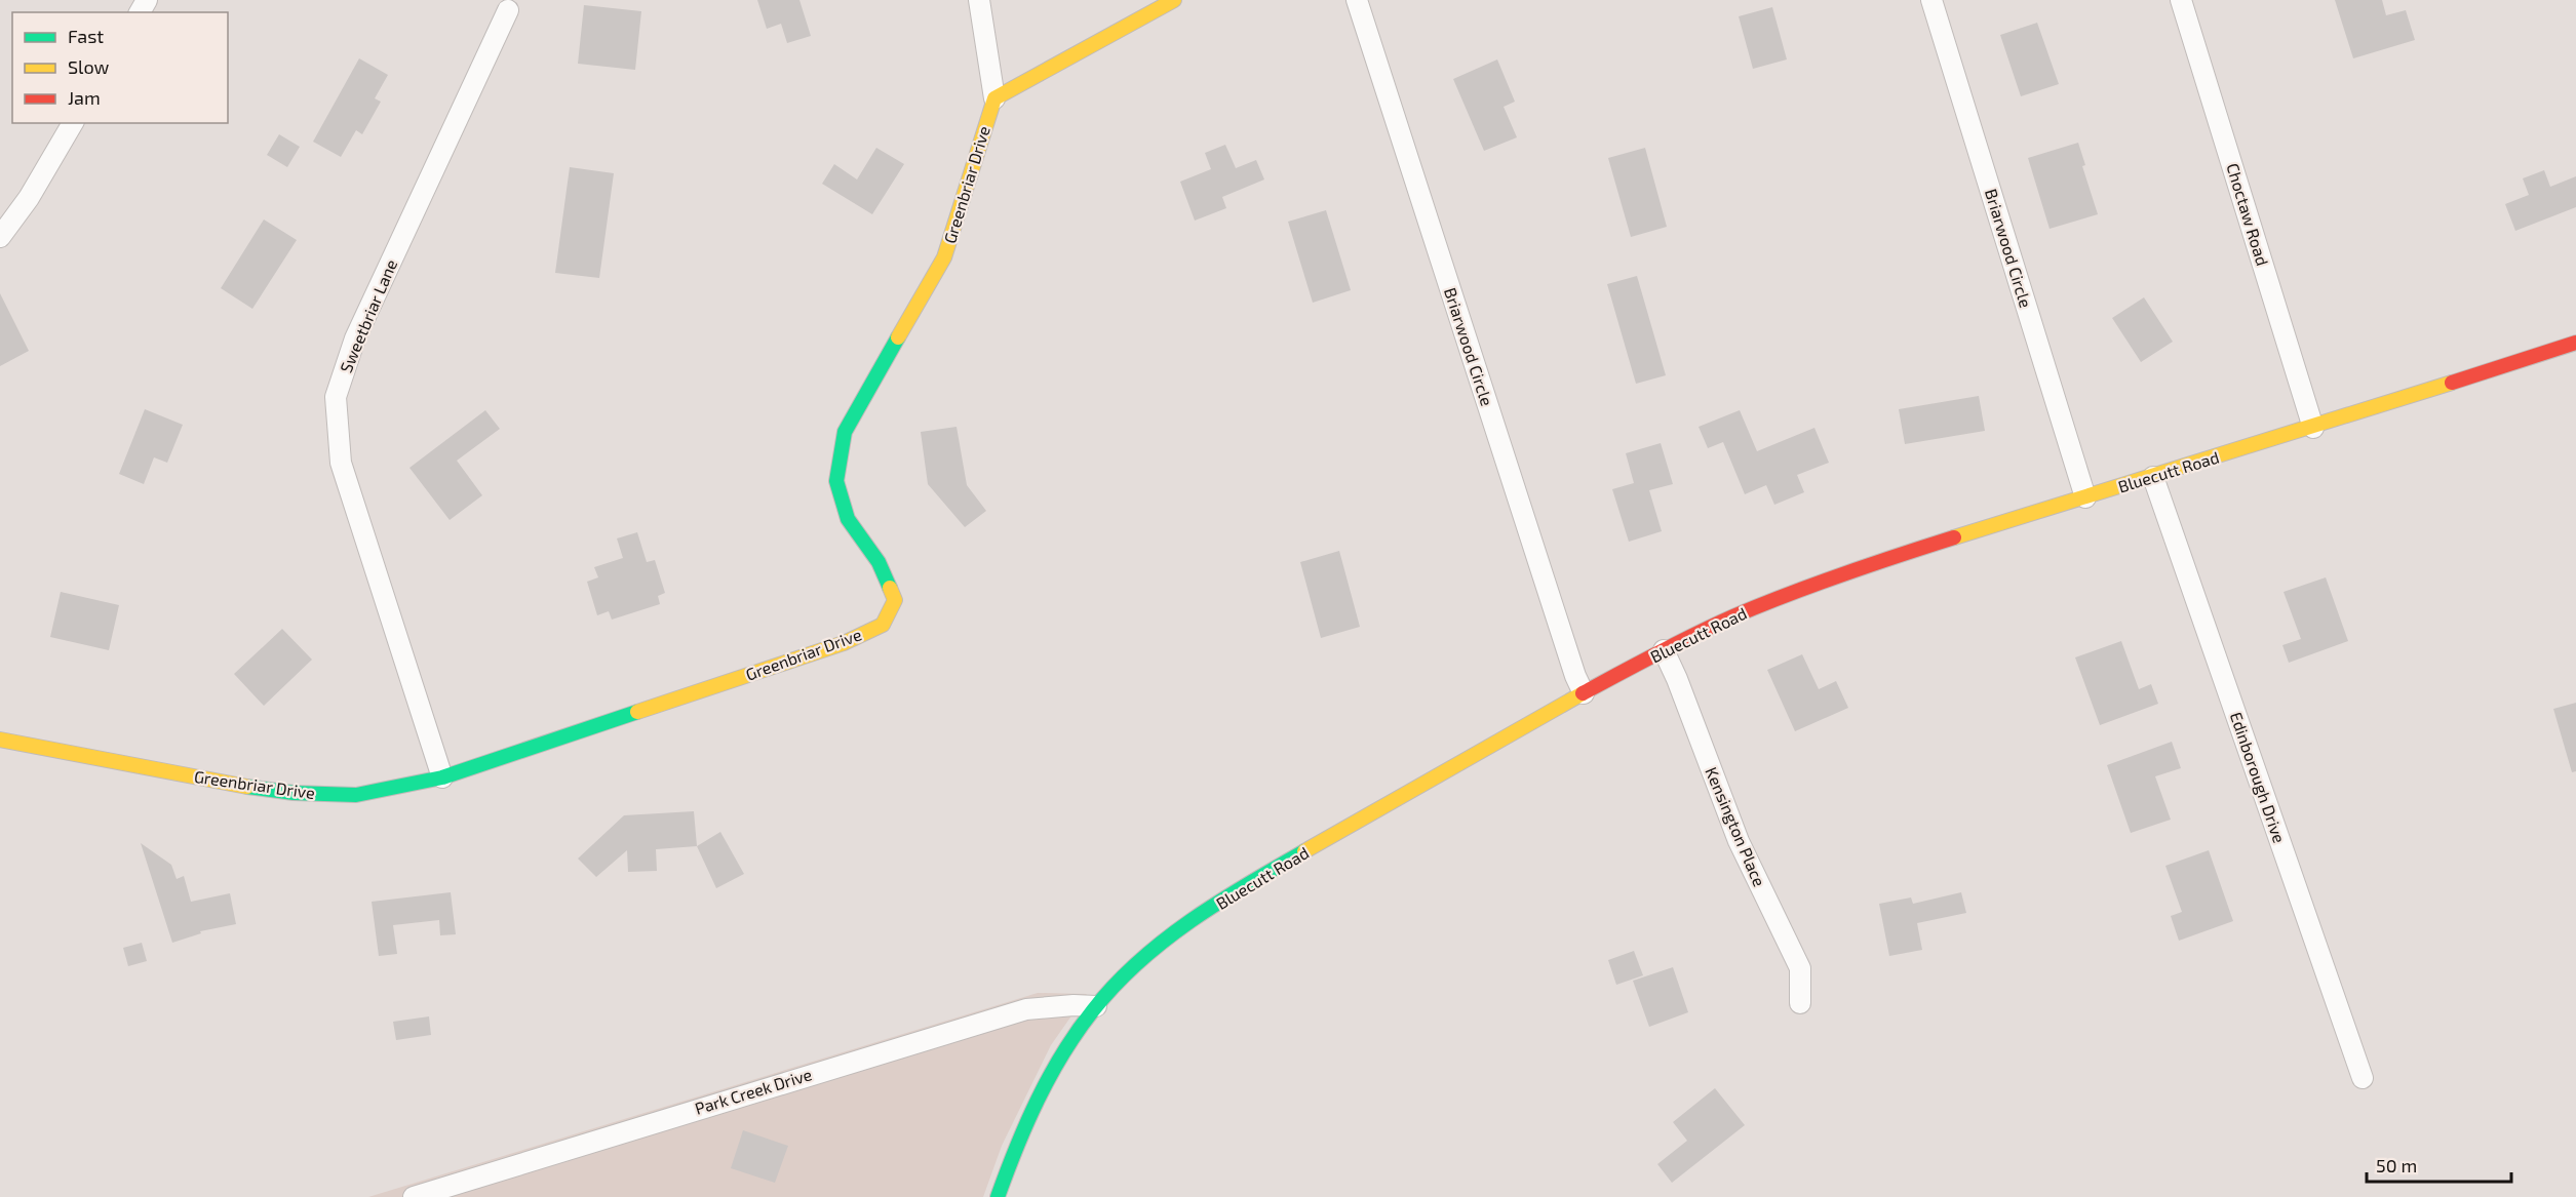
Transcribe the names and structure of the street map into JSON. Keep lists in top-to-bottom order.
{
  "streets": {
    "street": [
      "Greenbriar Drive",
      "Choctaw Road",
      "Briarwood Circle",
      "Sweetbriar Lane",
      "Bluecutt Road",
      "Edinborough Drive",
      "Kensington Place",
      "Park Creek Drive"
    ]
  },
  "crossings": [
    ["Greenbriar Drive", "Sweetbriar Lane"],
    ["Choctaw Road", "Bluecutt Road"],
    ["Briarwood Circle", "Bluecutt Road"],
    ["Bluecutt Road", "Edinborough Drive"],
    ["Bluecutt Road", "Kensington Place"],
    ["Bluecutt Road", "Park Creek Drive"]
  ],
  "legend": ["Fast", "Slow", "Jam"],
  "scale_bar": "50 m"
}
